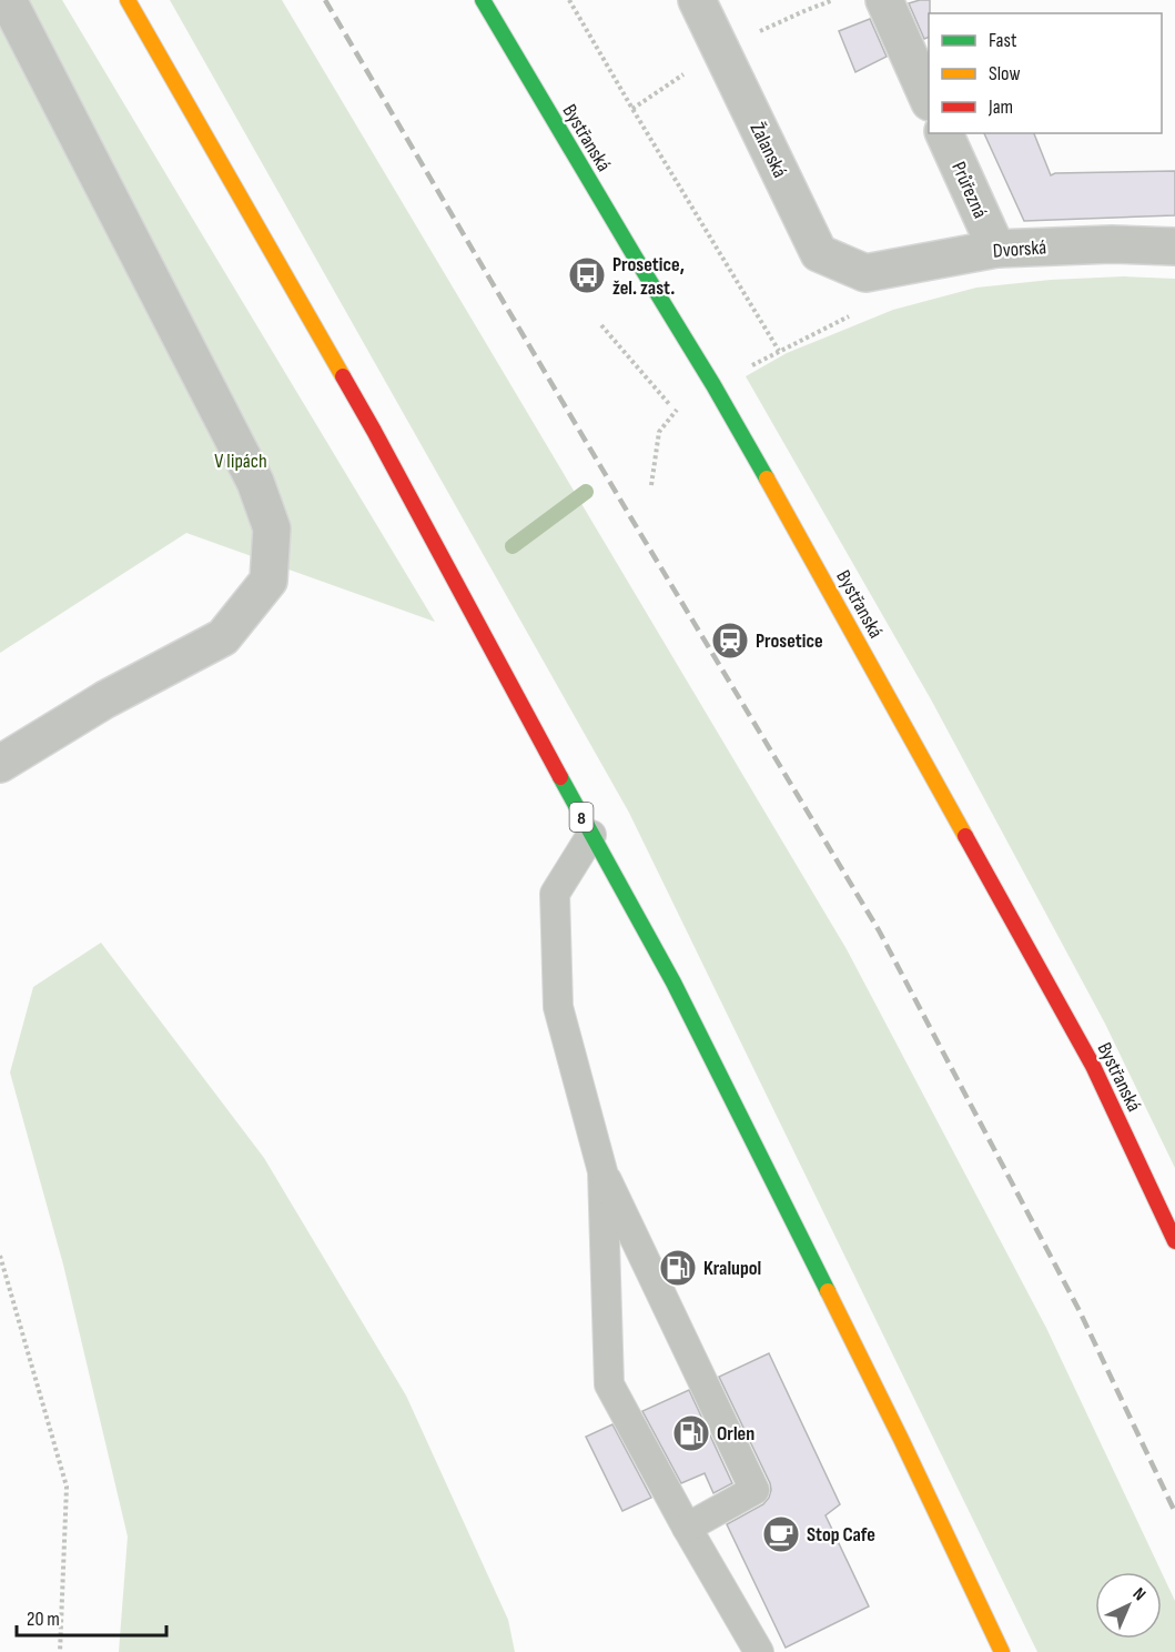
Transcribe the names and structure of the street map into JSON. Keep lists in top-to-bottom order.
{
  "streets": {
    "main road": ["Bystřanská", "8"],
    "street": ["Žalanská", "Průřezná", "Dvorská"]
  },
  "crossings": [
    ["Žalanská", "Dvorská"],
    ["Průřezná", "Dvorská"]
  ],
  "parks": ["V lipách"],
  "places": {
    "bus stop": ["Prosetice, žel. zast."],
    "station": ["Prosetice"],
    "fuel station": ["Kralupol", "Orlen"],
    "cafe": ["Stop Cafe"]
  },
  "legend": ["Fast", "Slow", "Jam"],
  "scale_bar": "20 m",
  "north": "top right"
}
